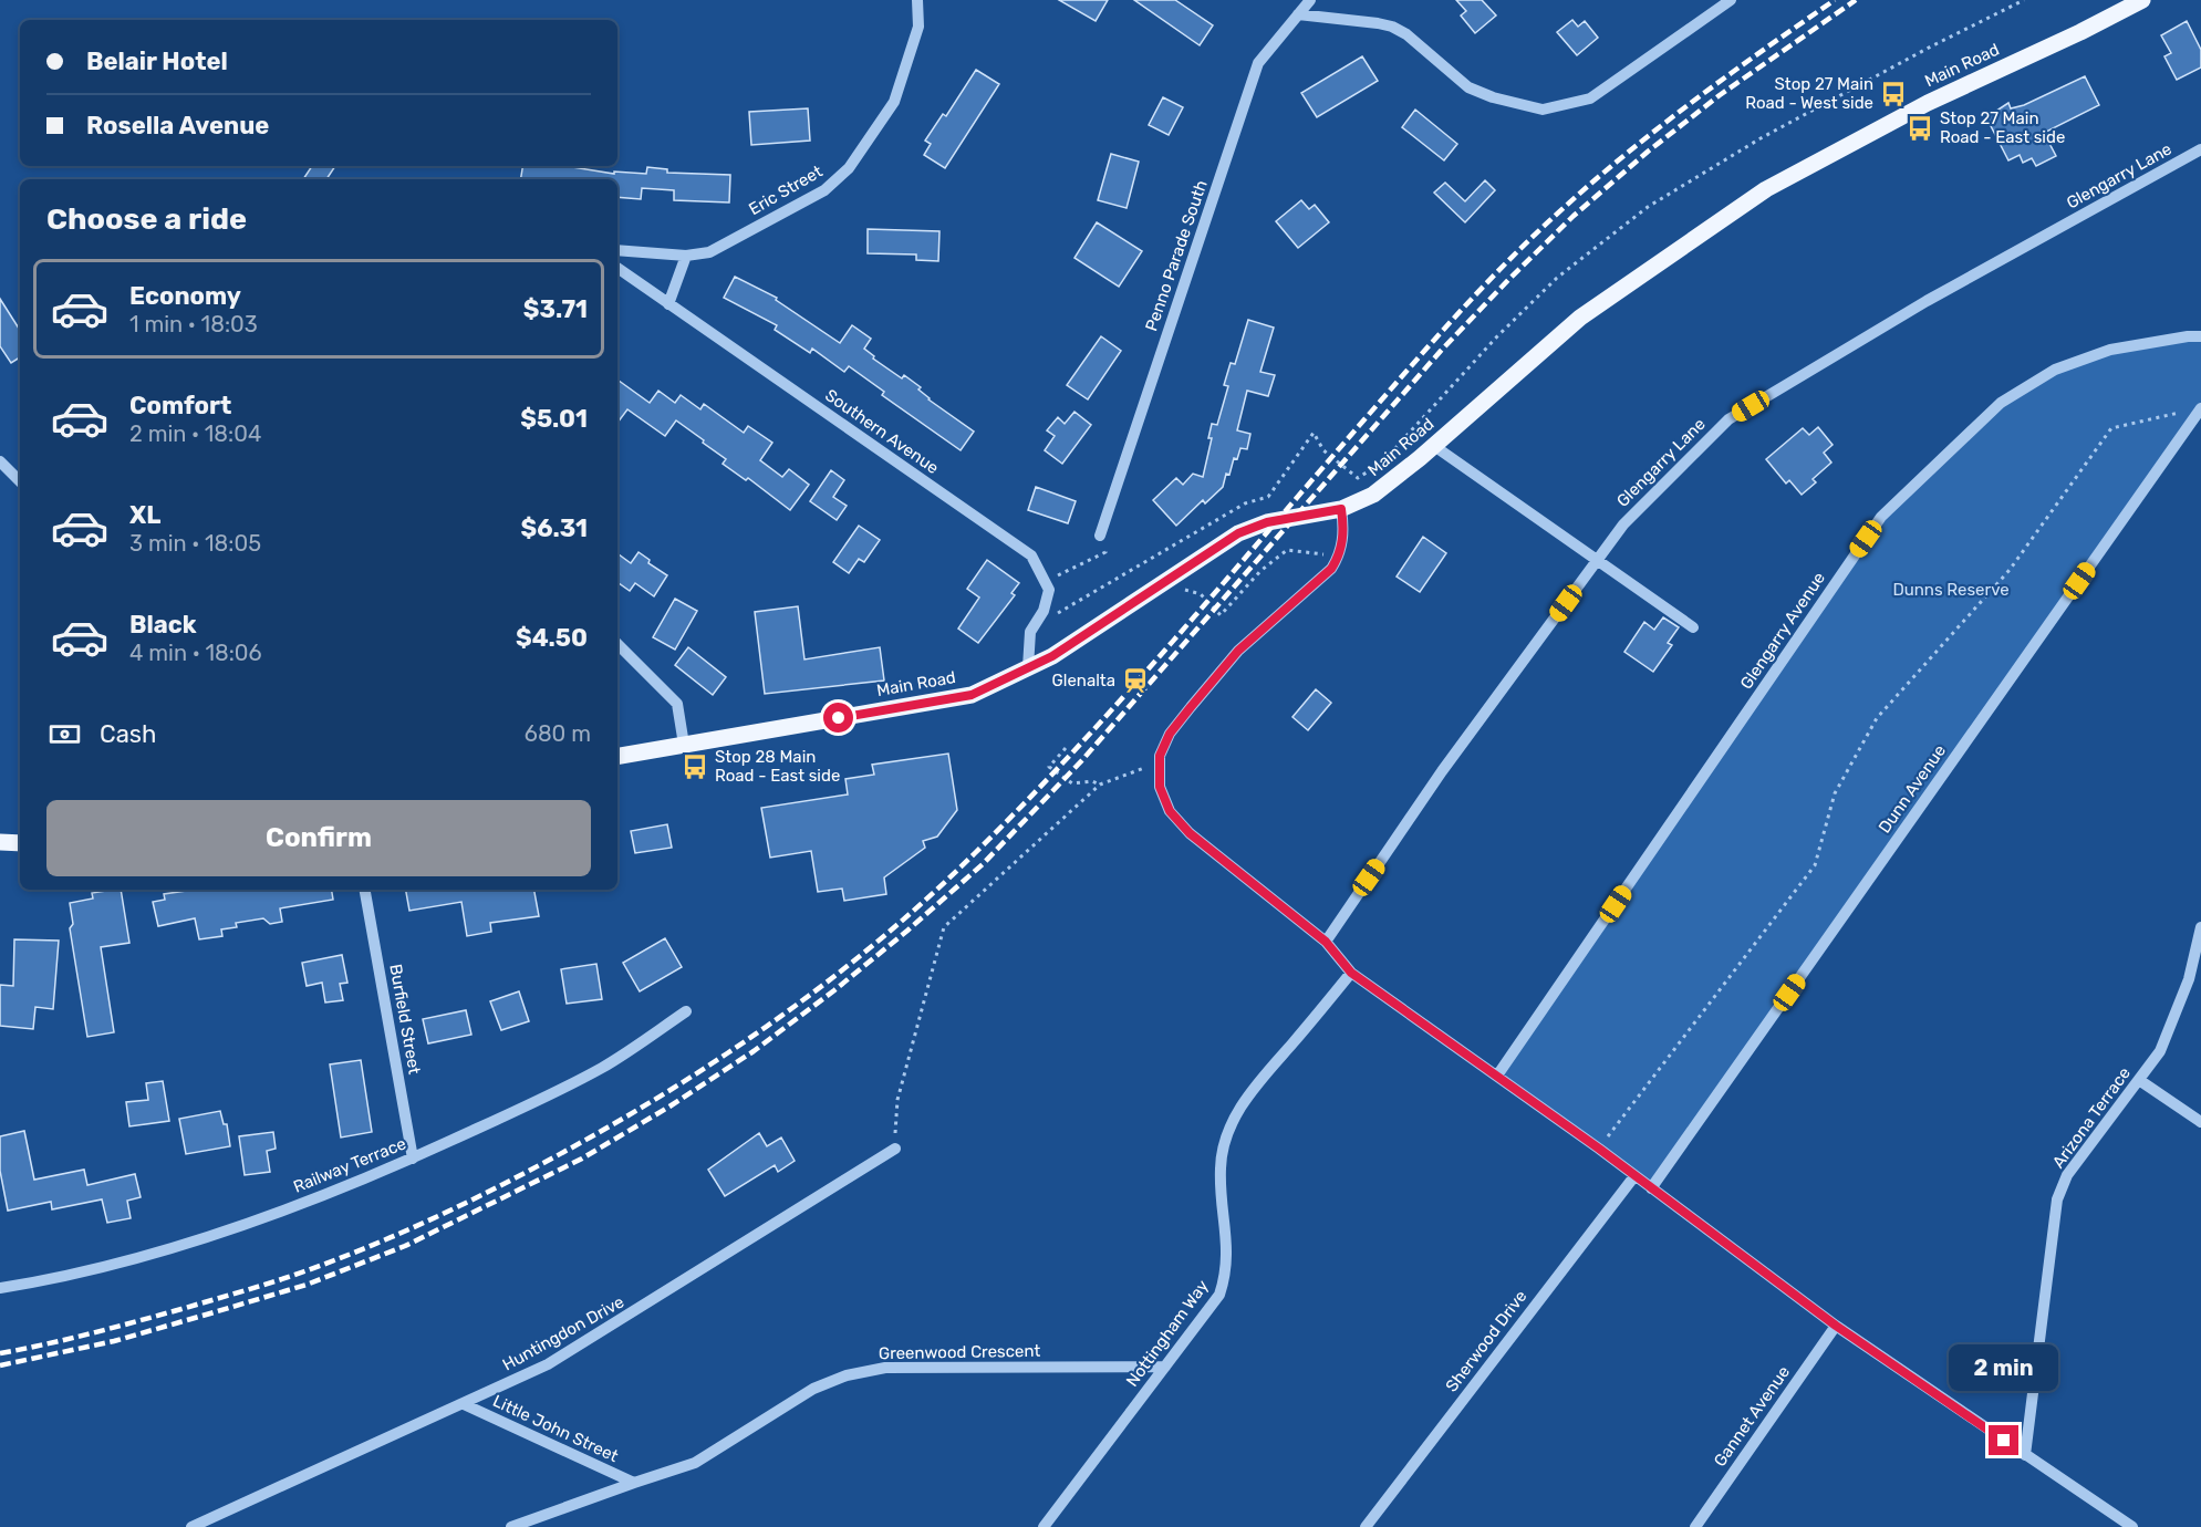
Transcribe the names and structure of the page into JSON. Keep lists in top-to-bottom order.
{
  "streets": {
    "main road": ["Main Road"],
    "street": [
      "Glengarry Lane",
      "Eric Street",
      "Penno Parade South",
      "Southern Avenue",
      "Glengarry Avenue",
      "Dunn Avenue",
      "Burfield Street",
      "Arizona Terrace",
      "Railway Terrace",
      "Huntingdon Drive",
      "Nottingham Way",
      "Sherwood Drive",
      "Greenwood Crescent",
      "Gannet Avenue",
      "Little John Street"
    ]
  },
  "crossings": [
    ["Burfield Street", "Railway Terrace"],
    ["Huntingdon Drive", "Little John Street"],
    ["Nottingham Way", "Greenwood Crescent"],
    ["Greenwood Crescent", "Little John Street"]
  ],
  "parks": ["Dunns Reserve"],
  "places": {
    "bus stop": ["Stop 27 Main Road - West side", "Stop 27 Main Road - East side", "Stop 28 Main Road - East side"],
    "station": ["Glenalta"]
  },
  "page": {
    "banner": ["Belair Hotel", "Rosella Avenue"],
    "heading": "Choose a ride",
    "list": [
      {
        "name": "Economy",
        "note": "1 min · 18:03",
        "value": "$3.71"
      },
      {
        "name": "Comfort",
        "note": "2 min · 18:04",
        "value": "$5.01"
      },
      {
        "name": "XL",
        "note": "3 min · 18:05",
        "value": "$6.31"
      },
      {
        "name": "Black",
        "note": "4 min · 18:06",
        "value": "$4.50"
      }
    ],
    "pay": ["Cash", "680 m"],
    "buttons": "Confirm",
    "bubble": "2 min"
  }
}
